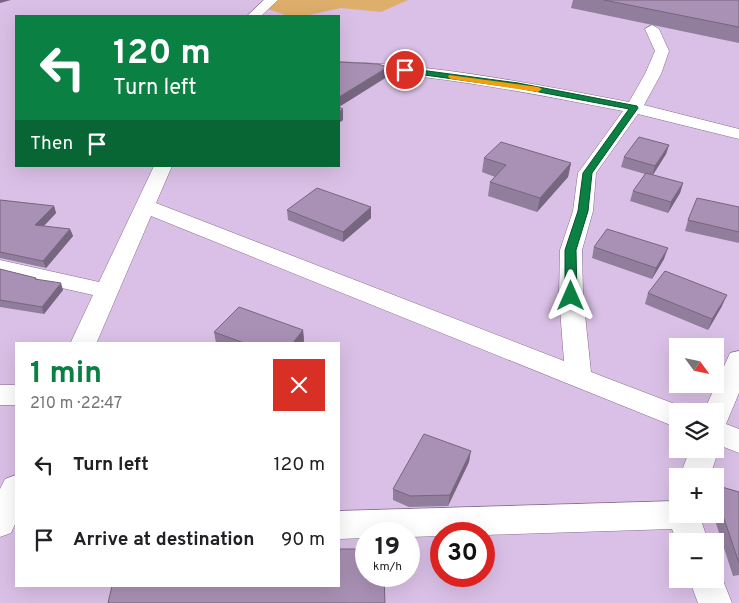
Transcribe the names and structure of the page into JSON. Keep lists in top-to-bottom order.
{
  "north": "bottom right",
  "page": {
    "turn": ["120 m", "Turn left"],
    "then": "Then",
    "map_buttons": ["+", "−"],
    "heading": ["1 min", "210 m · 22:47"],
    "list": [
      {
        "name": "Turn left",
        "value": "120 m"
      },
      {
        "name": "Arrive at destination",
        "value": "90 m"
      }
    ],
    "speed": "19 km/h",
    "limit": "30"
  }
}
